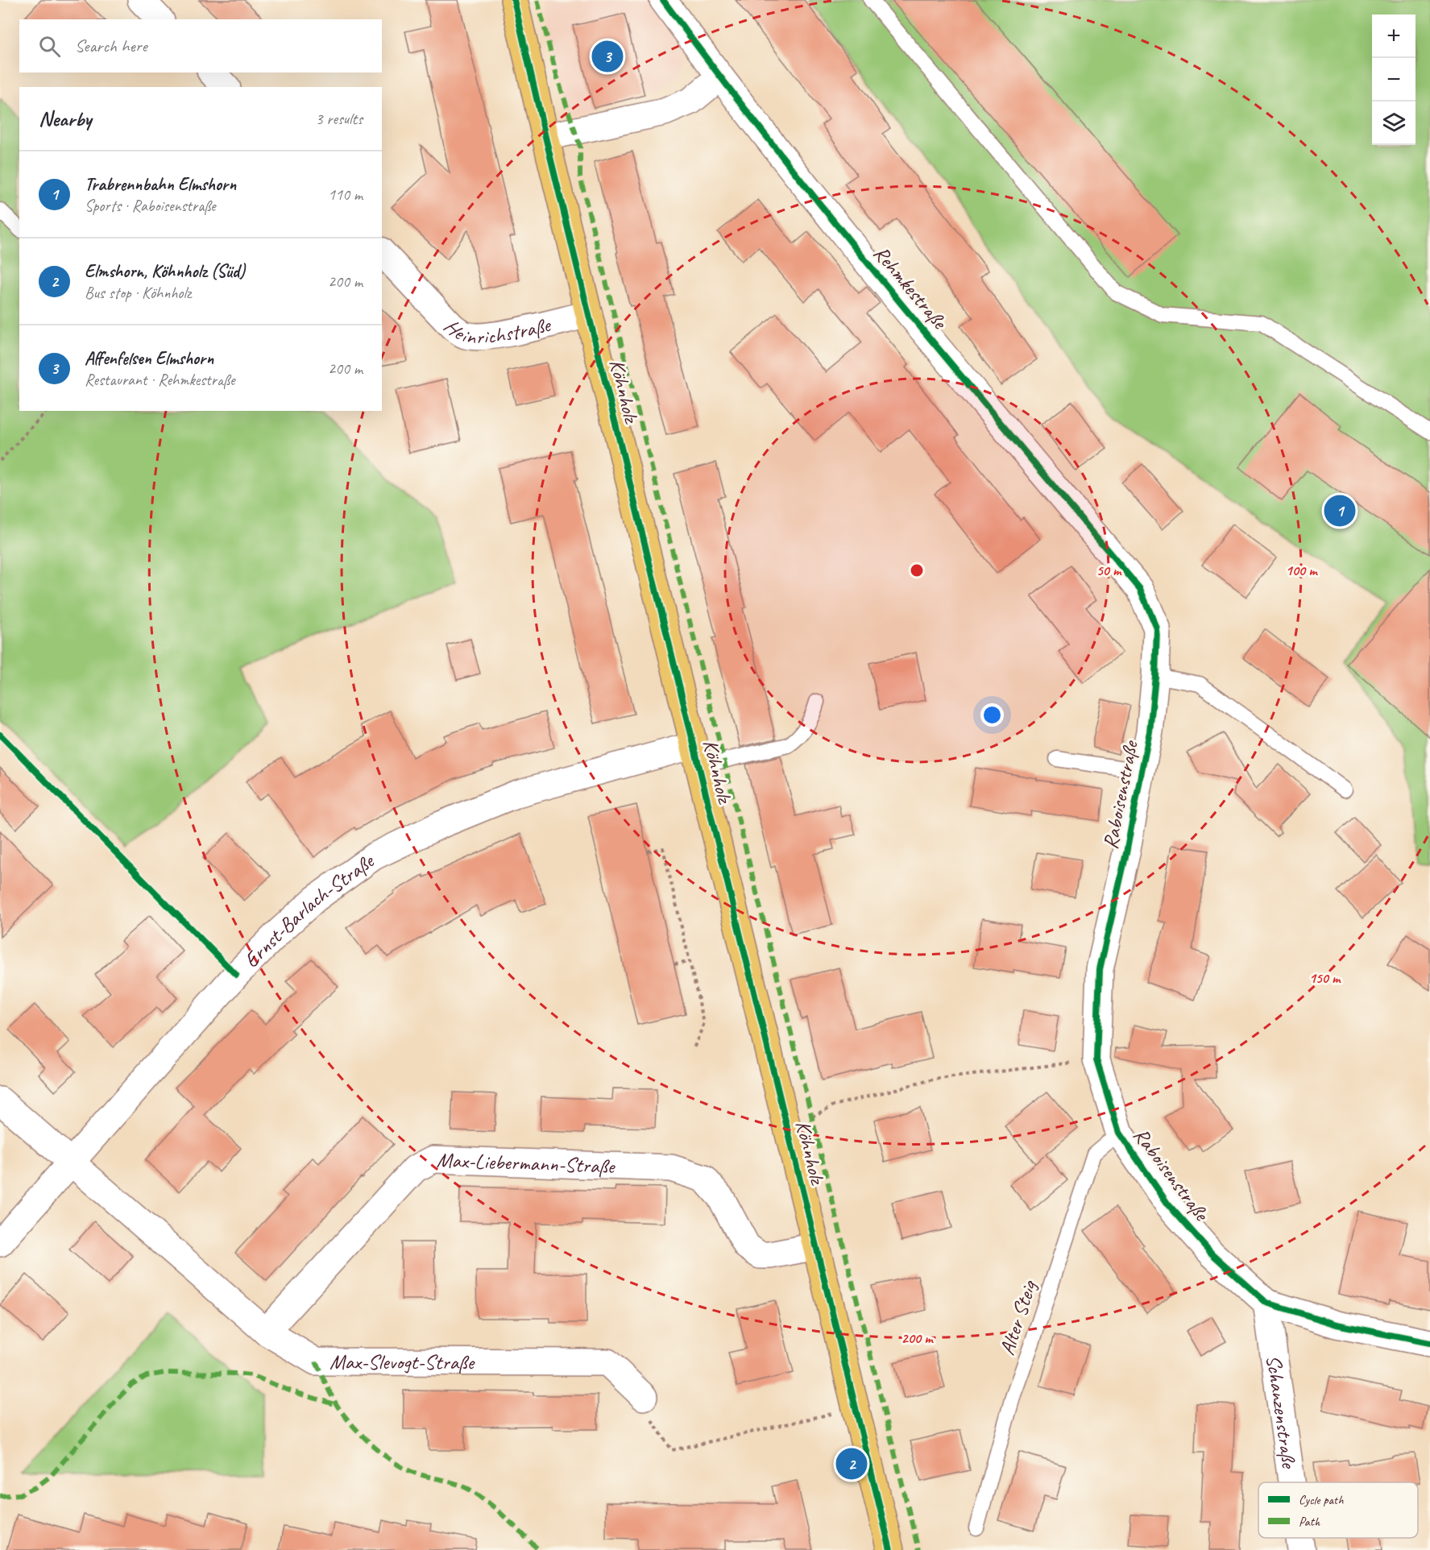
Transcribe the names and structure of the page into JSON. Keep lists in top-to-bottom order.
{
  "streets": {
    "main road": ["Köhnholz"],
    "street": [
      "Rehmkestraße",
      "Heinrichstraße",
      "Raboisenstraße",
      "Ernst-Barlach-Straße",
      "Max-Liebermann-Straße",
      "Max-Slevogt-Straße",
      "Schanzenstraße"
    ],
    "lane": ["Alter Steig"]
  },
  "crossings": [
    ["Rehmkestraße", "Raboisenstraße"],
    ["Heinrichstraße", "Köhnholz"],
    ["Köhnholz", "Ernst-Barlach-Straße"],
    ["Köhnholz", "Max-Liebermann-Straße"],
    ["Raboisenstraße", "Alter Steig"],
    ["Raboisenstraße", "Schanzenstraße"],
    ["Ernst-Barlach-Straße", "Max-Slevogt-Straße"],
    ["Max-Liebermann-Straße", "Max-Slevogt-Straße"]
  ],
  "legend": ["Cycle path", "Path"],
  "page": {
    "map_buttons": ["+", "−"],
    "search": "Search here",
    "pins": ["3", "1", "2"],
    "heading": ["Nearby", "3 results"],
    "list": [
      {
        "mark": "1",
        "name": "Trabrennbahn Elmshorn",
        "note": "Sports · Raboisenstraße",
        "value": "110 m"
      },
      {
        "mark": "2",
        "name": "Elmshorn, Köhnholz (Süd)",
        "note": "Bus stop · Köhnholz",
        "value": "200 m"
      },
      {
        "mark": "3",
        "name": "Affenfelsen Elmshorn",
        "note": "Restaurant · Rehmkestraße",
        "value": "200 m"
      }
    ]
  },
  "rings": [
    "50 m",
    "100 m",
    "150 m",
    "200 m"
  ]
}
